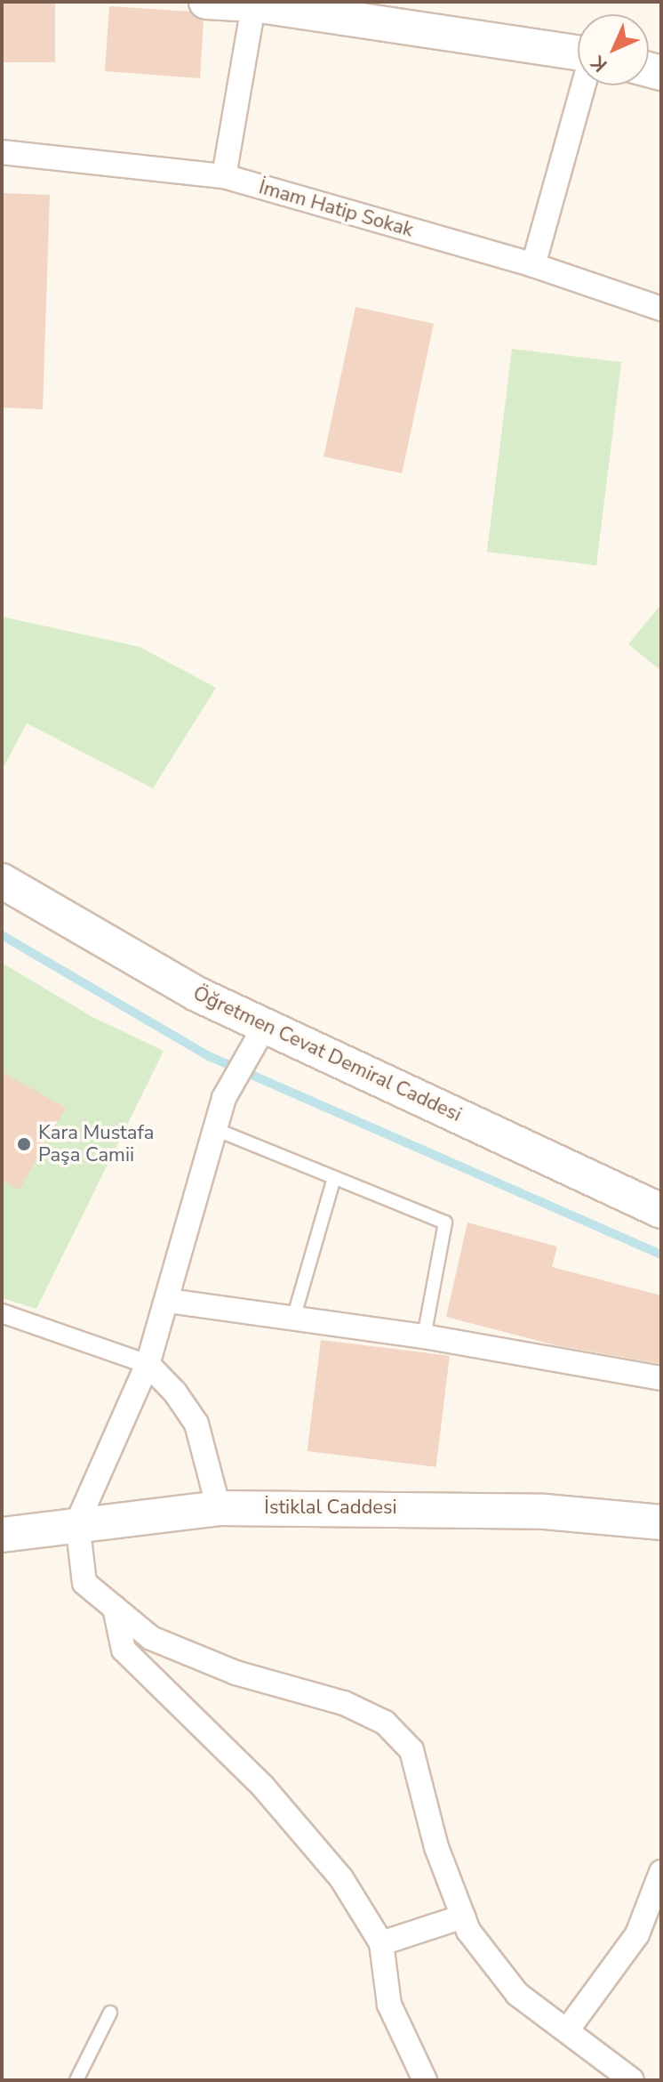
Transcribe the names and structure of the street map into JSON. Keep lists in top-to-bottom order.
{
  "streets": {
    "main road": ["Öğretmen Cevat Demiral Caddesi", "İstiklal Caddesi"],
    "street": ["İmam Hatip Sokak"]
  },
  "places": ["Kara Mustafa Paşa Camii"],
  "north": "bottom left"
}
